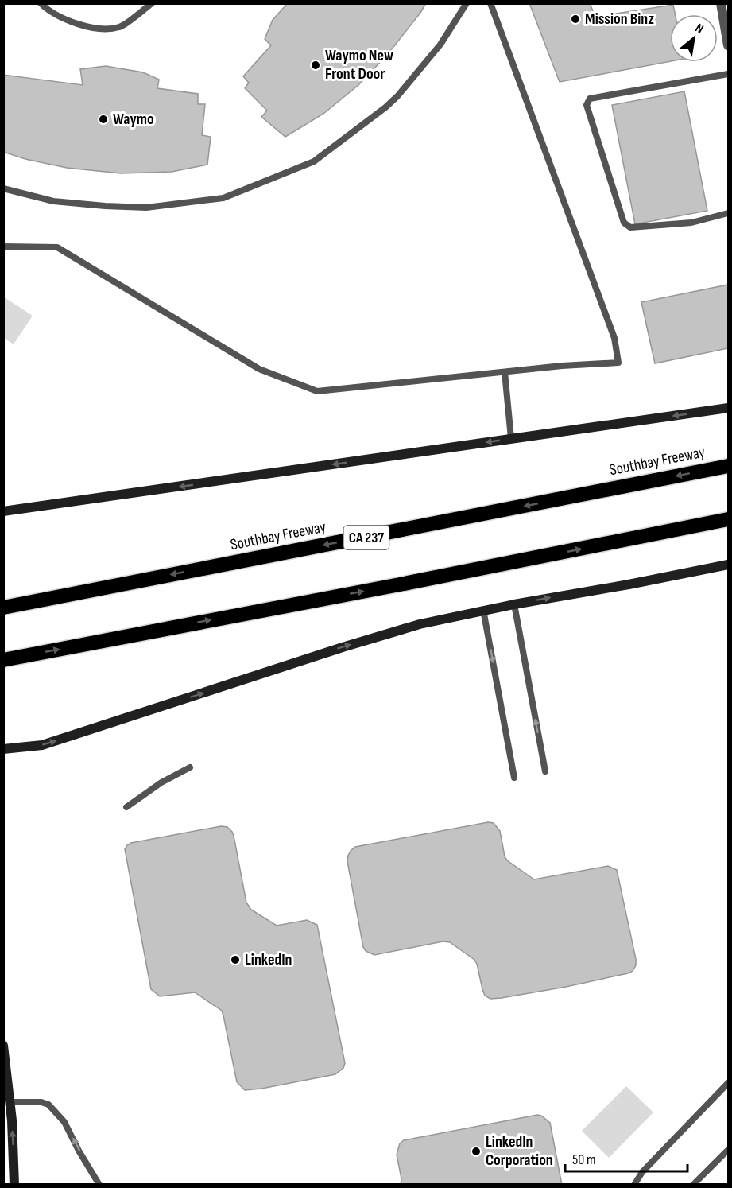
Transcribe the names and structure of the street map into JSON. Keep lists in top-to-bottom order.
{
  "streets": {
    "highway": ["Southbay Freeway", "CA 237"]
  },
  "places": [
    "Mission Binz",
    "Waymo New Front Door",
    "Waymo",
    "LinkedIn",
    "LinkedIn Corporation"
  ],
  "scale_bar": "50 m",
  "north": "top right"
}
